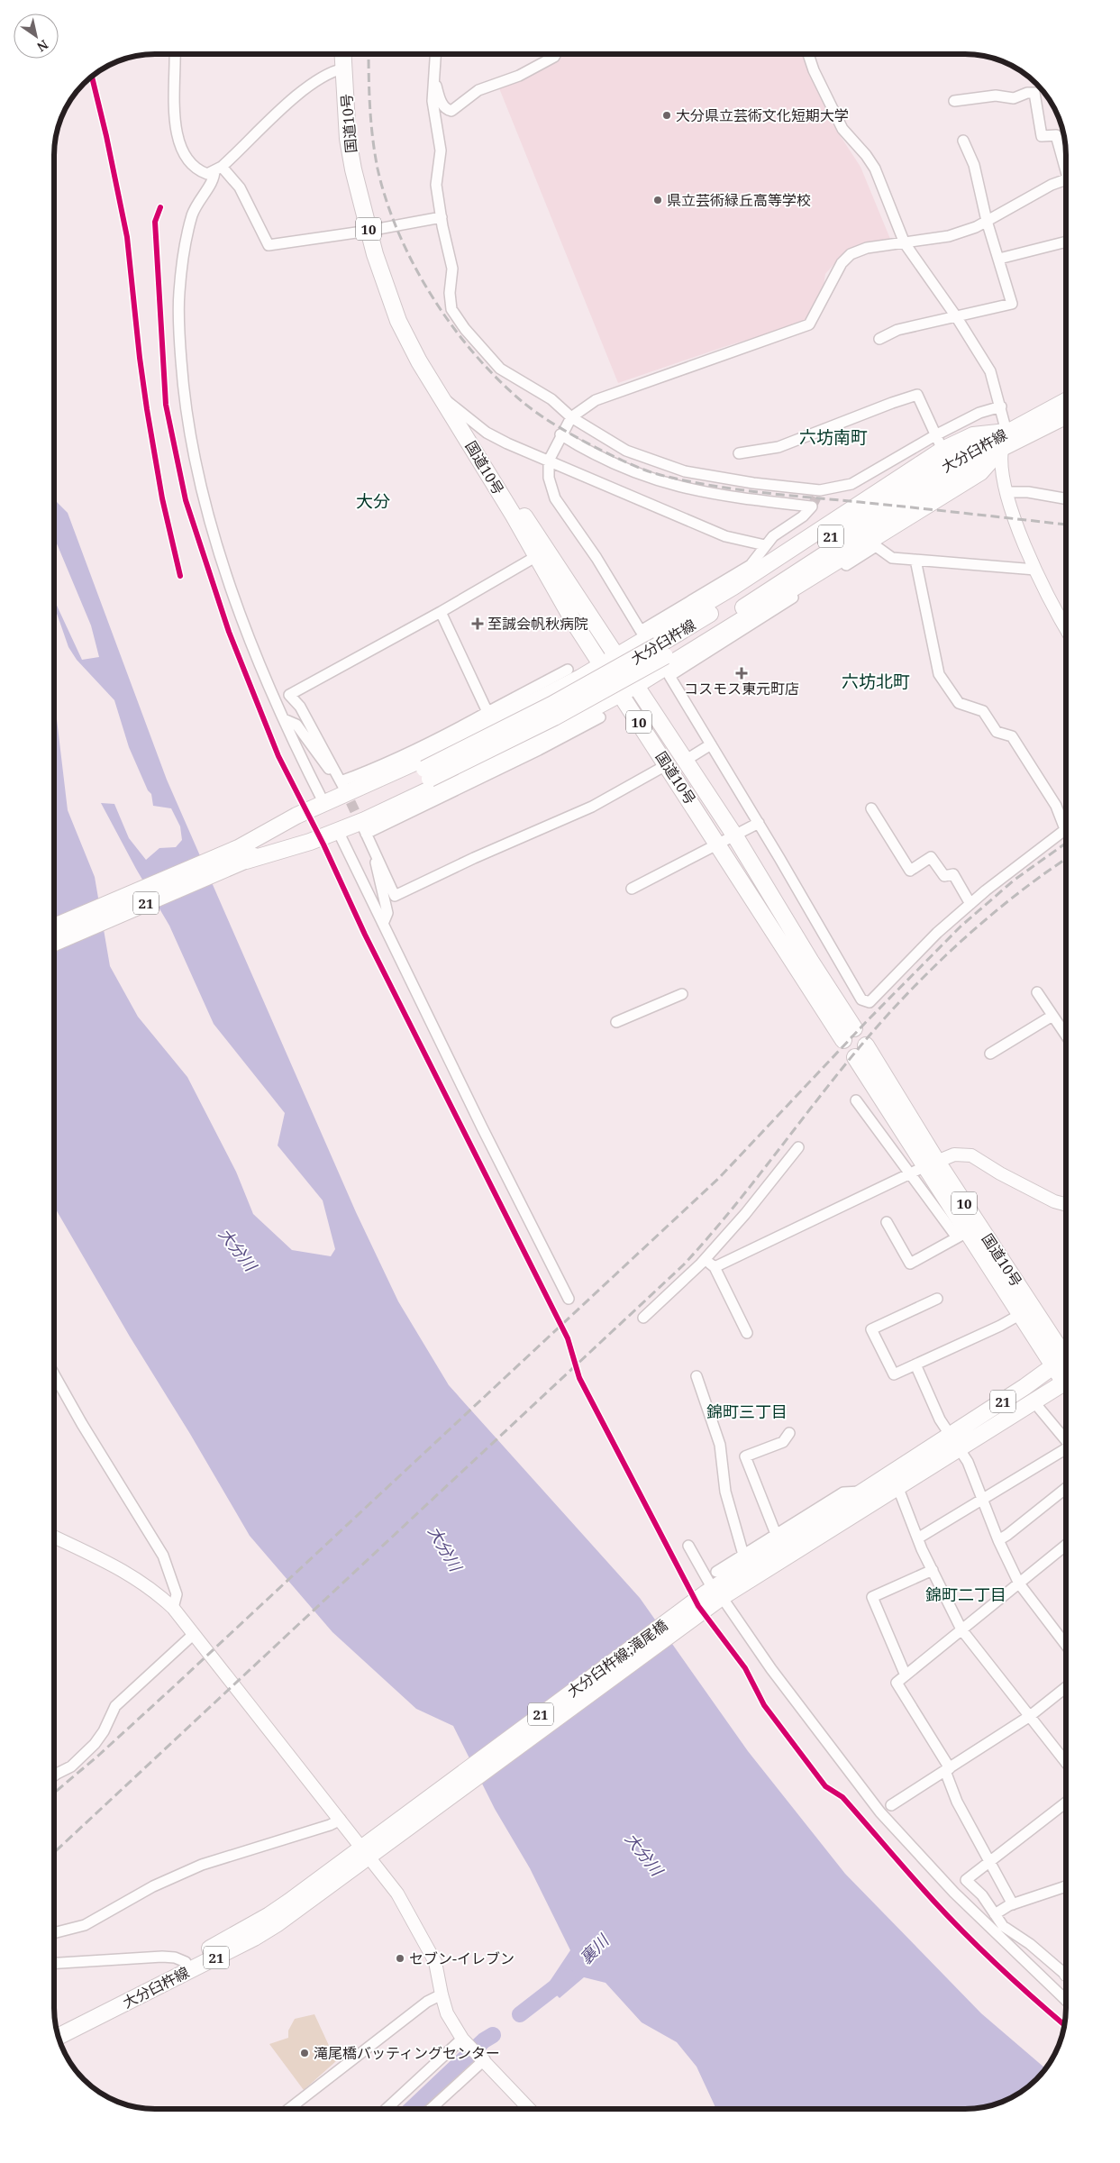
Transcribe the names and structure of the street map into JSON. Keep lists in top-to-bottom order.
{
  "streets": {
    "main road": [
      "国道10号",
      "10",
      "大分臼杵線",
      "21",
      "大分臼杵線;滝尾橋"
    ]
  },
  "crossings": [
    ["大分臼杵線", "21"],
    ["大分臼杵線", "大分臼杵線;滝尾橋"],
    ["21", "大分臼杵線;滝尾橋"]
  ],
  "districts": [
    "六坊南町",
    "大分",
    "六坊北町",
    "錦町三丁目",
    "錦町二丁目"
  ],
  "water": ["大分川", "裏川"],
  "places": {
    "other": [
      "大分県立芸術文化短期大学",
      "県立芸術緑丘高等学校",
      "セブン-イレブン",
      "滝尾橋バッティングセンター"
    ],
    "health": ["至誠会帆秋病院", "コスモス東元町店"]
  },
  "north": "bottom right"
}
